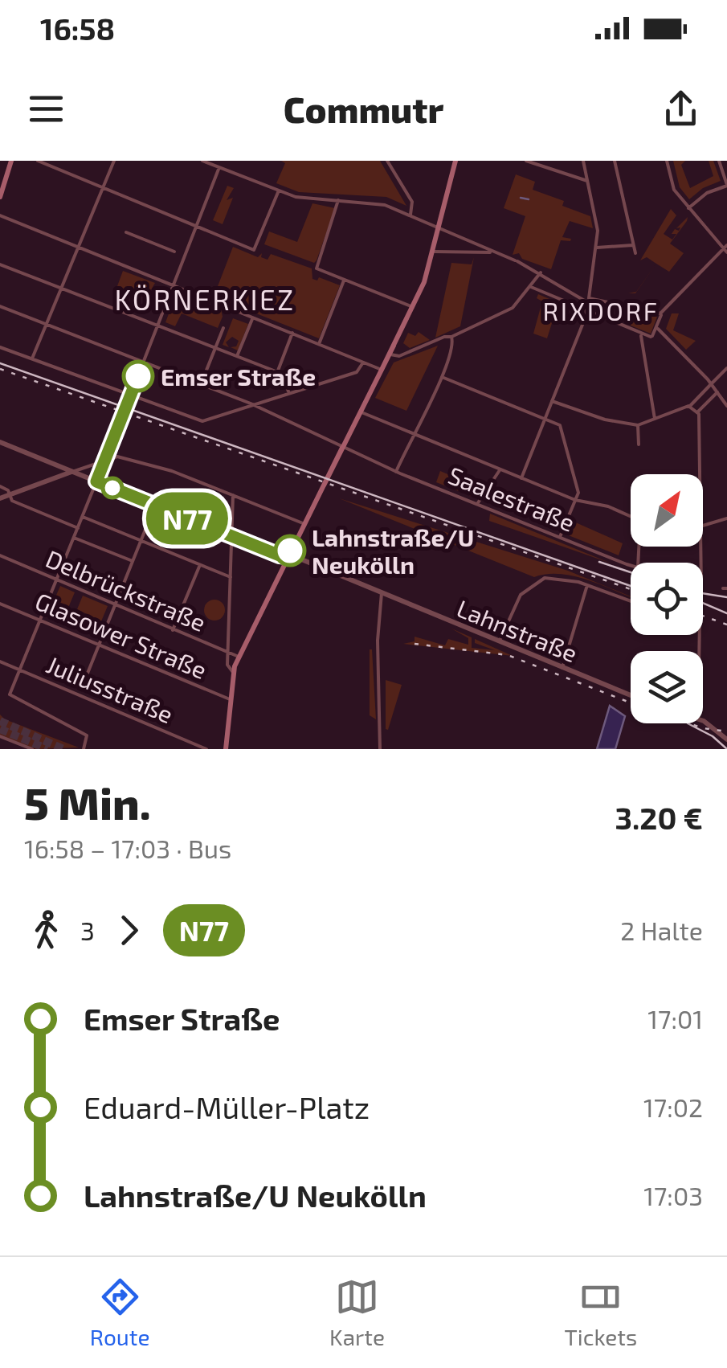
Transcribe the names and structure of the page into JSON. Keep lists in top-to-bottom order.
{
  "streets": {
    "street": [
      "Saalestraße",
      "Delbrückstraße",
      "Lahnstraße",
      "Glasower Straße",
      "Juliusstraße"
    ]
  },
  "districts": ["KÖRNERKIEZ", "RIXDORF"],
  "places": ["Emser Straße", "Lahnstraße/U Neukölln"],
  "lines": ["bus line N77"],
  "north": "top right",
  "page": {
    "status": "16:58",
    "header": "Commutr",
    "on_map": "N77",
    "heading": ["5 Min.", "16:58 – 17:03 · Bus", "3.20 €"],
    "legs": ["3", "N77", "2 Halte"],
    "list": [
      {
        "name": "Emser Straße",
        "value": "17:01"
      },
      {
        "name": "Eduard-Müller-Platz",
        "value": "17:02"
      },
      {
        "name": "Lahnstraße/U Neukölln",
        "value": "17:03"
      }
    ],
    "tabs": ["Route", "Karte", "Tickets"]
  }
}
